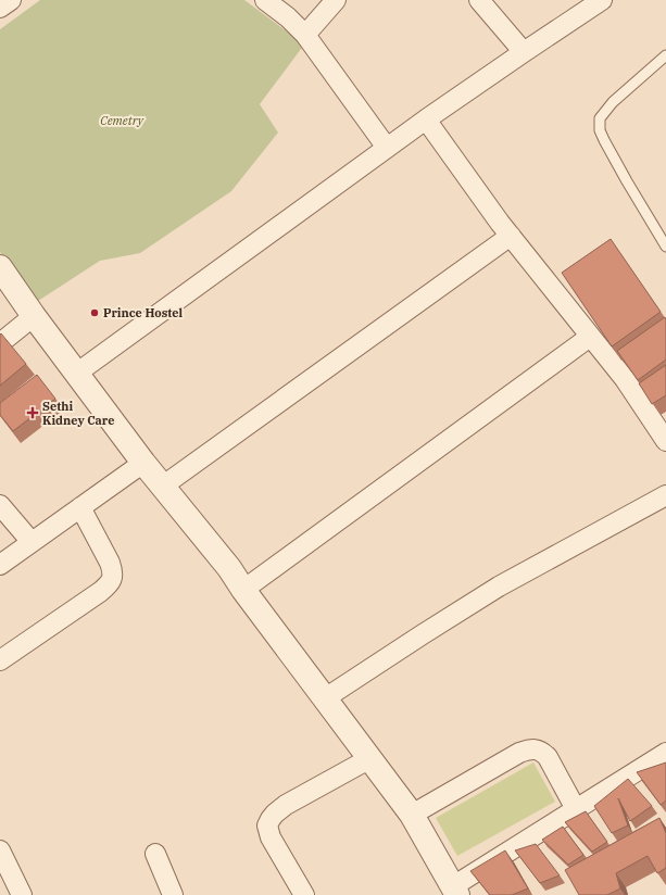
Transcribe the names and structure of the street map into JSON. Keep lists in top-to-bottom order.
{
  "parks": ["Cemetry"],
  "places": {
    "other": ["Prince Hostel"],
    "health": ["Sethi Kidney Care"]
  }
}
